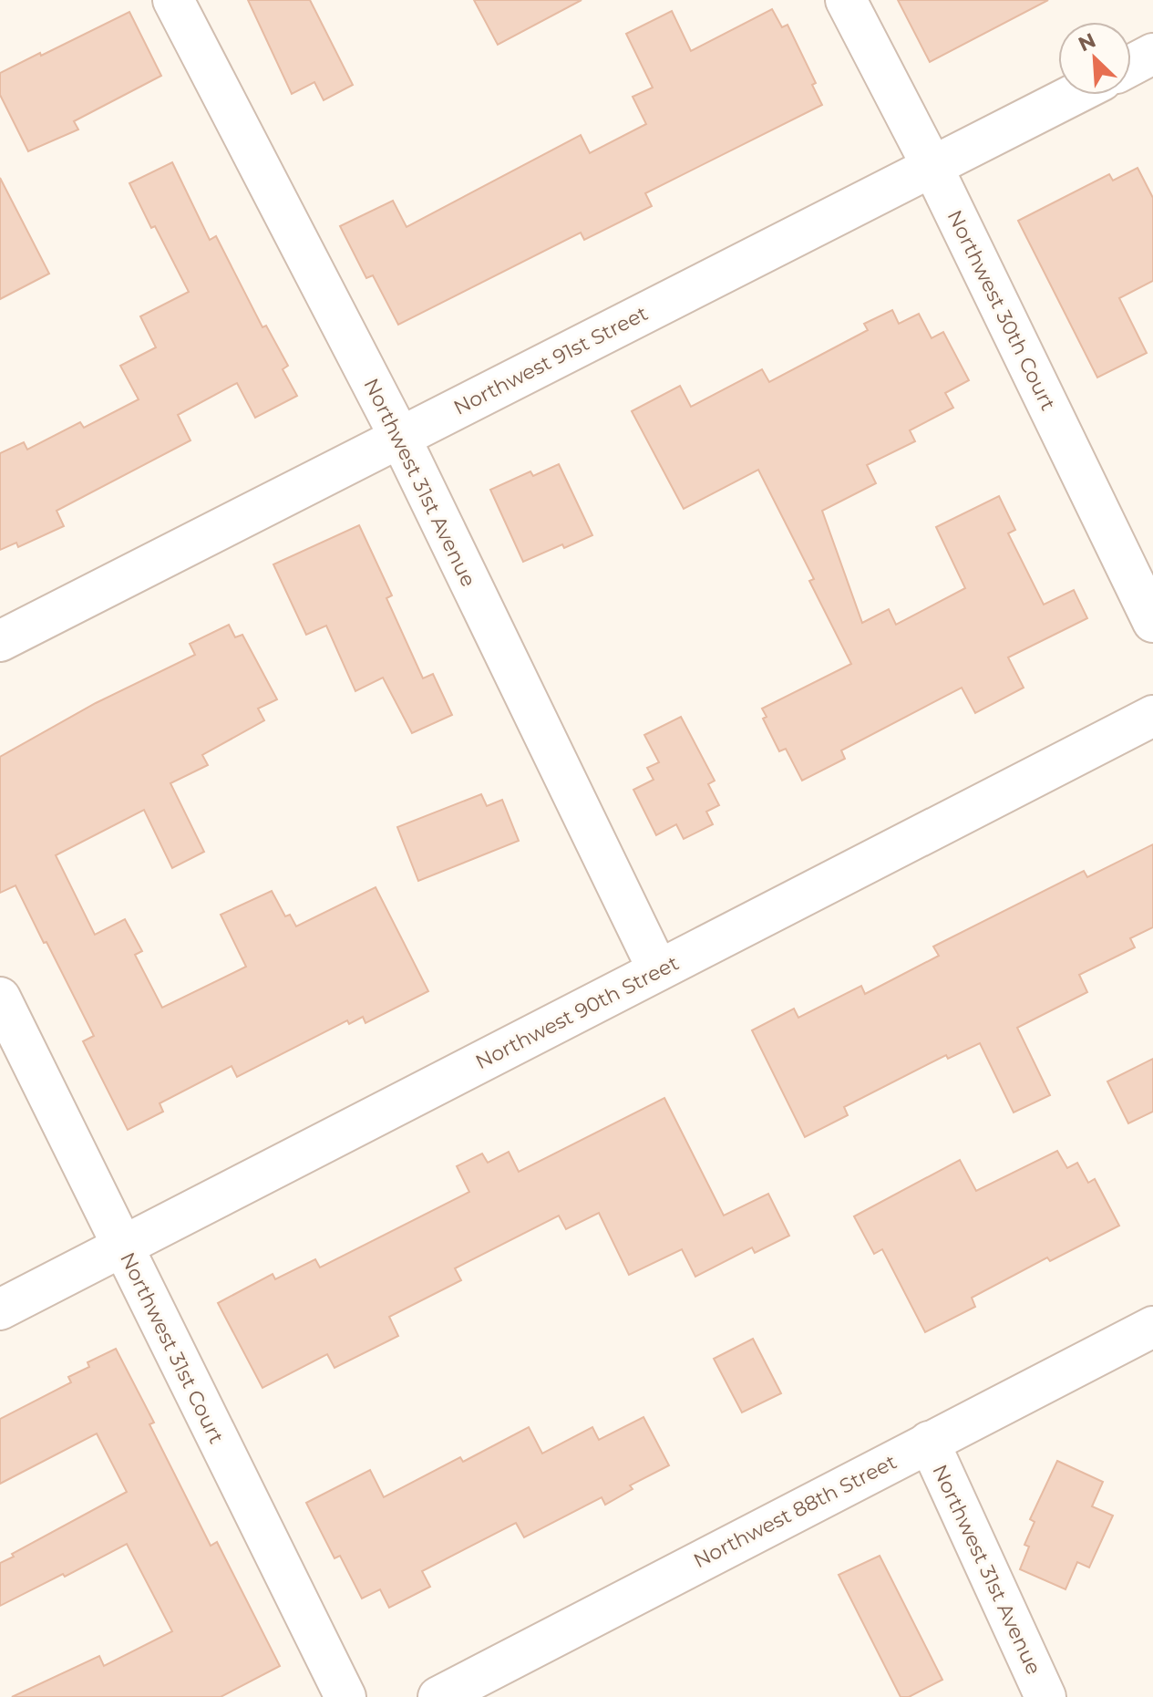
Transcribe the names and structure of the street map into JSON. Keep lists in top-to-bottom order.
{
  "streets": {
    "street": [
      "Northwest 30th Court",
      "Northwest 91st Street",
      "Northwest 31st Avenue",
      "Northwest 90th Street",
      "Northwest 31st Court",
      "Northwest 88th Street"
    ]
  },
  "crossings": [
    ["Northwest 30th Court", "Northwest 91st Street"],
    ["Northwest 91st Street", "Northwest 31st Avenue"],
    ["Northwest 31st Avenue", "Northwest 90th Street"],
    ["Northwest 31st Avenue", "Northwest 88th Street"],
    ["Northwest 90th Street", "Northwest 31st Court"]
  ],
  "north": "top left"
}
